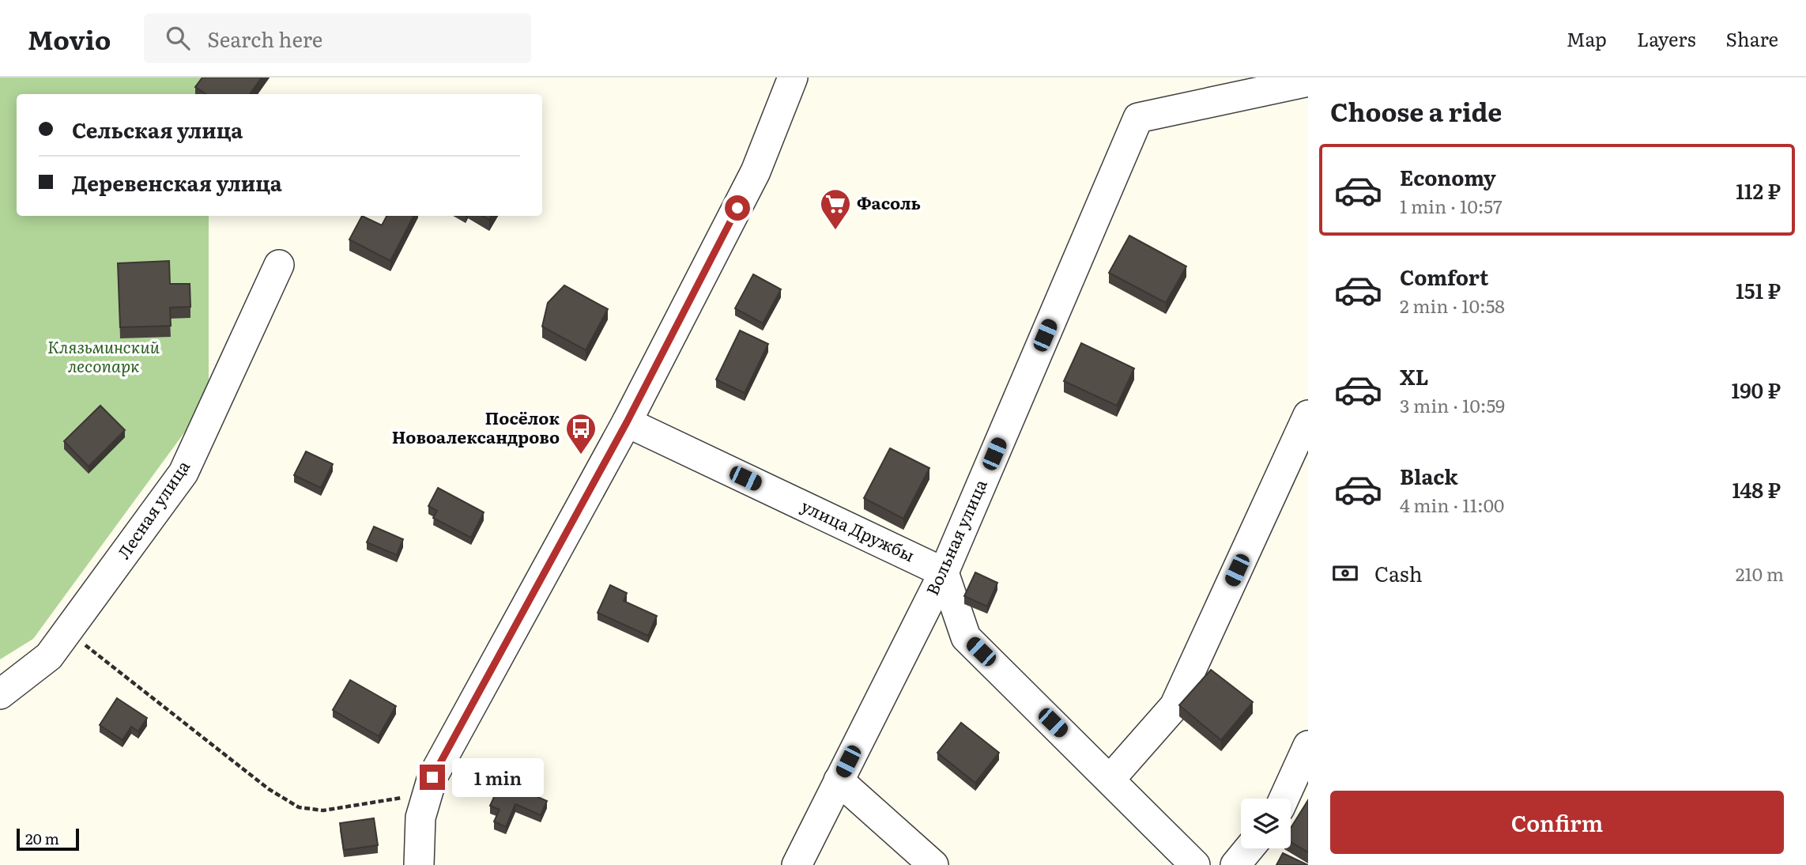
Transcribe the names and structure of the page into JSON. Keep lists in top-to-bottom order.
{
  "streets": {
    "street": ["Лесная улица", "улица Дружбы", "Вольная улица"]
  },
  "crossings": [
    ["улица Дружбы", "Вольная улица"]
  ],
  "parks": ["Клязьминский лесопарк"],
  "places": {
    "supermarket": ["Фасоль"],
    "bus stop": ["Посёлок Новоалександрово"]
  },
  "scale_bar": "20 m",
  "page": {
    "header": "Movio",
    "search": "Search here",
    "nav": ["Map", "Layers", "Share"],
    "heading": "Choose a ride",
    "banner": ["Сельская улица", "Деревенская улица"],
    "list": [
      {
        "name": "Economy",
        "note": "1 min · 10:57",
        "value": "112 ₽"
      },
      {
        "name": "Comfort",
        "note": "2 min · 10:58",
        "value": "151 ₽"
      },
      {
        "name": "XL",
        "note": "3 min · 10:59",
        "value": "190 ₽"
      },
      {
        "name": "Black",
        "note": "4 min · 11:00",
        "value": "148 ₽"
      }
    ],
    "pay": ["Cash", "210 m"],
    "bubble": "1 min",
    "buttons": "Confirm",
    "scale": "20 m"
  }
}
